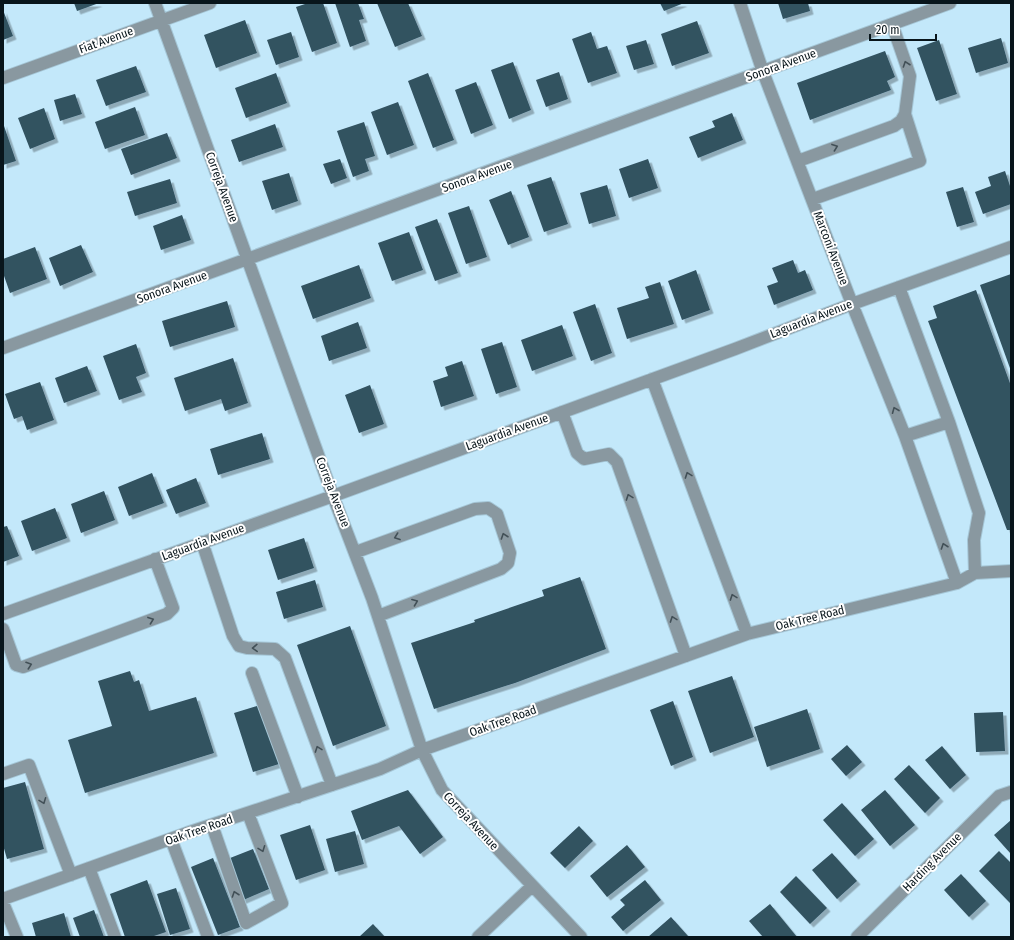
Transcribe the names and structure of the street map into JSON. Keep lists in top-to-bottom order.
{
  "streets": {
    "street": [
      "Fiat Avenue",
      "Sonora Avenue",
      "Correja Avenue",
      "Marconi Avenue",
      "Laguardia Avenue",
      "Oak Tree Road",
      "Harding Avenue"
    ]
  },
  "crossings": [
    ["Fiat Avenue", "Correja Avenue"],
    ["Sonora Avenue", "Correja Avenue"],
    ["Sonora Avenue", "Marconi Avenue"],
    ["Correja Avenue", "Laguardia Avenue"],
    ["Correja Avenue", "Oak Tree Road"],
    ["Marconi Avenue", "Laguardia Avenue"],
    ["Marconi Avenue", "Oak Tree Road"]
  ],
  "scale_bar": "20 m"
}
